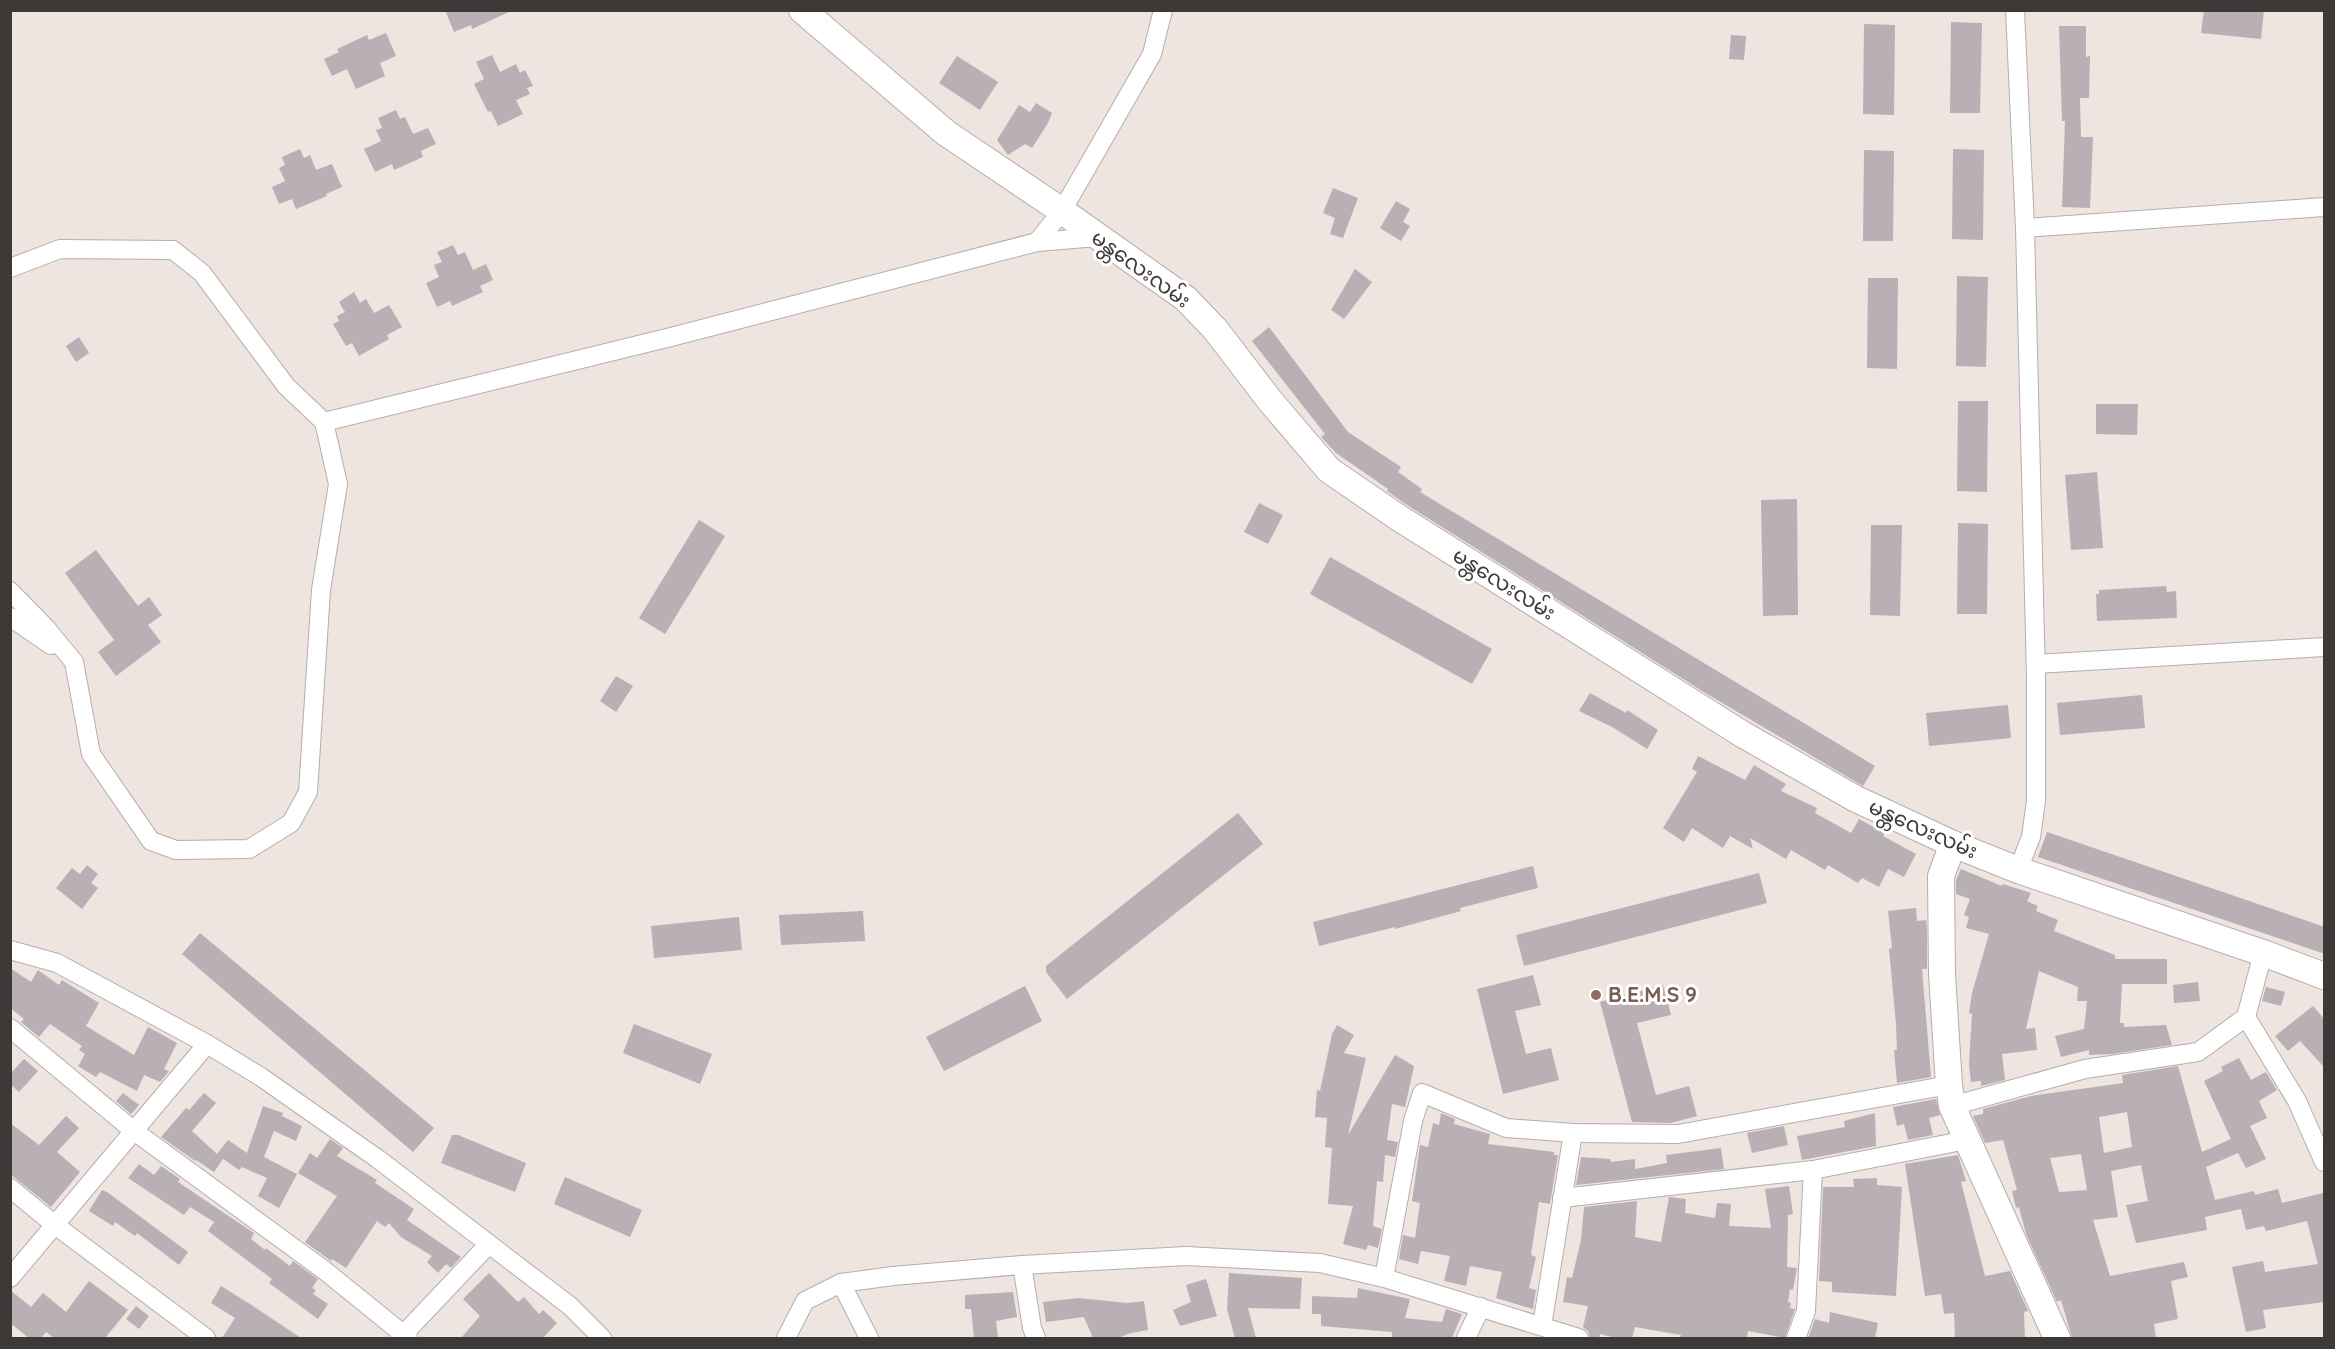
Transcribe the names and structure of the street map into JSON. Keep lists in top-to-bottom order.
{
  "streets": {
    "main road": ["မန္တလေးလမ်း"]
  },
  "places": ["B.E.M.S 9"]
}
